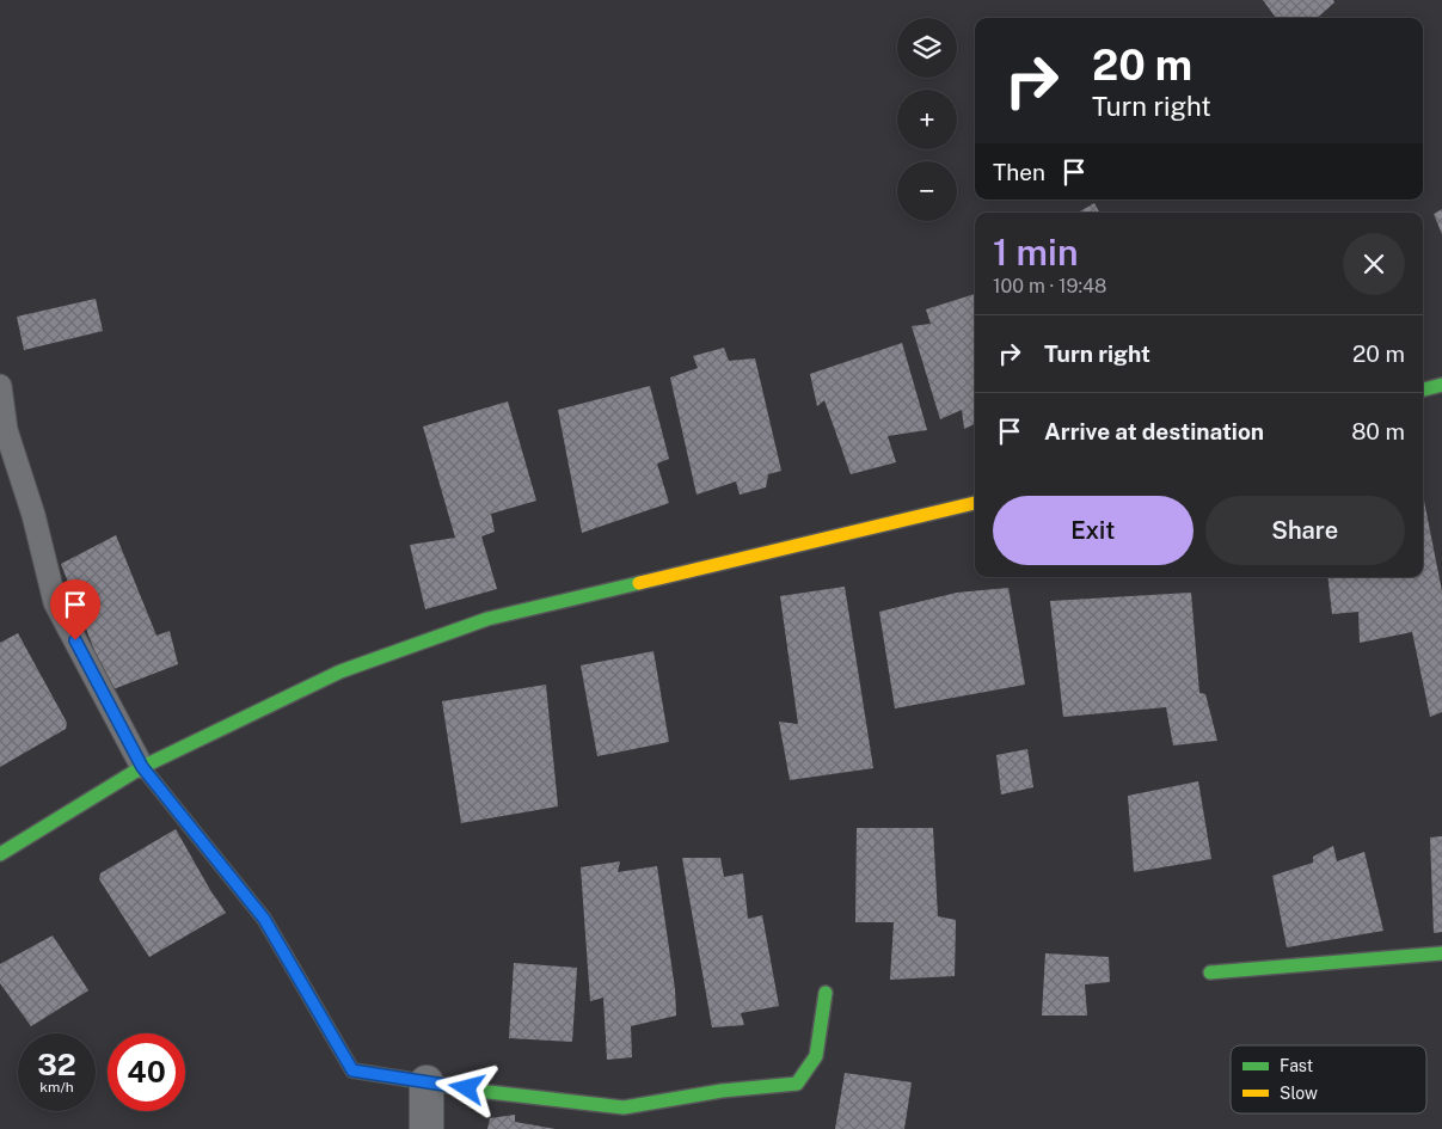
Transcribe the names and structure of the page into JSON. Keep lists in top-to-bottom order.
{
  "legend": ["Fast", "Slow"],
  "page": {
    "map_buttons": ["+", "−"],
    "turn": ["20 m", "Turn right"],
    "then": "Then",
    "heading": ["1 min", "100 m · 19:48"],
    "list": [
      {
        "name": "Turn right",
        "value": "20 m"
      },
      {
        "name": "Arrive at destination",
        "value": "80 m"
      }
    ],
    "buttons": ["Exit", "Share"],
    "speed": "32 km/h",
    "limit": "40"
  }
}
